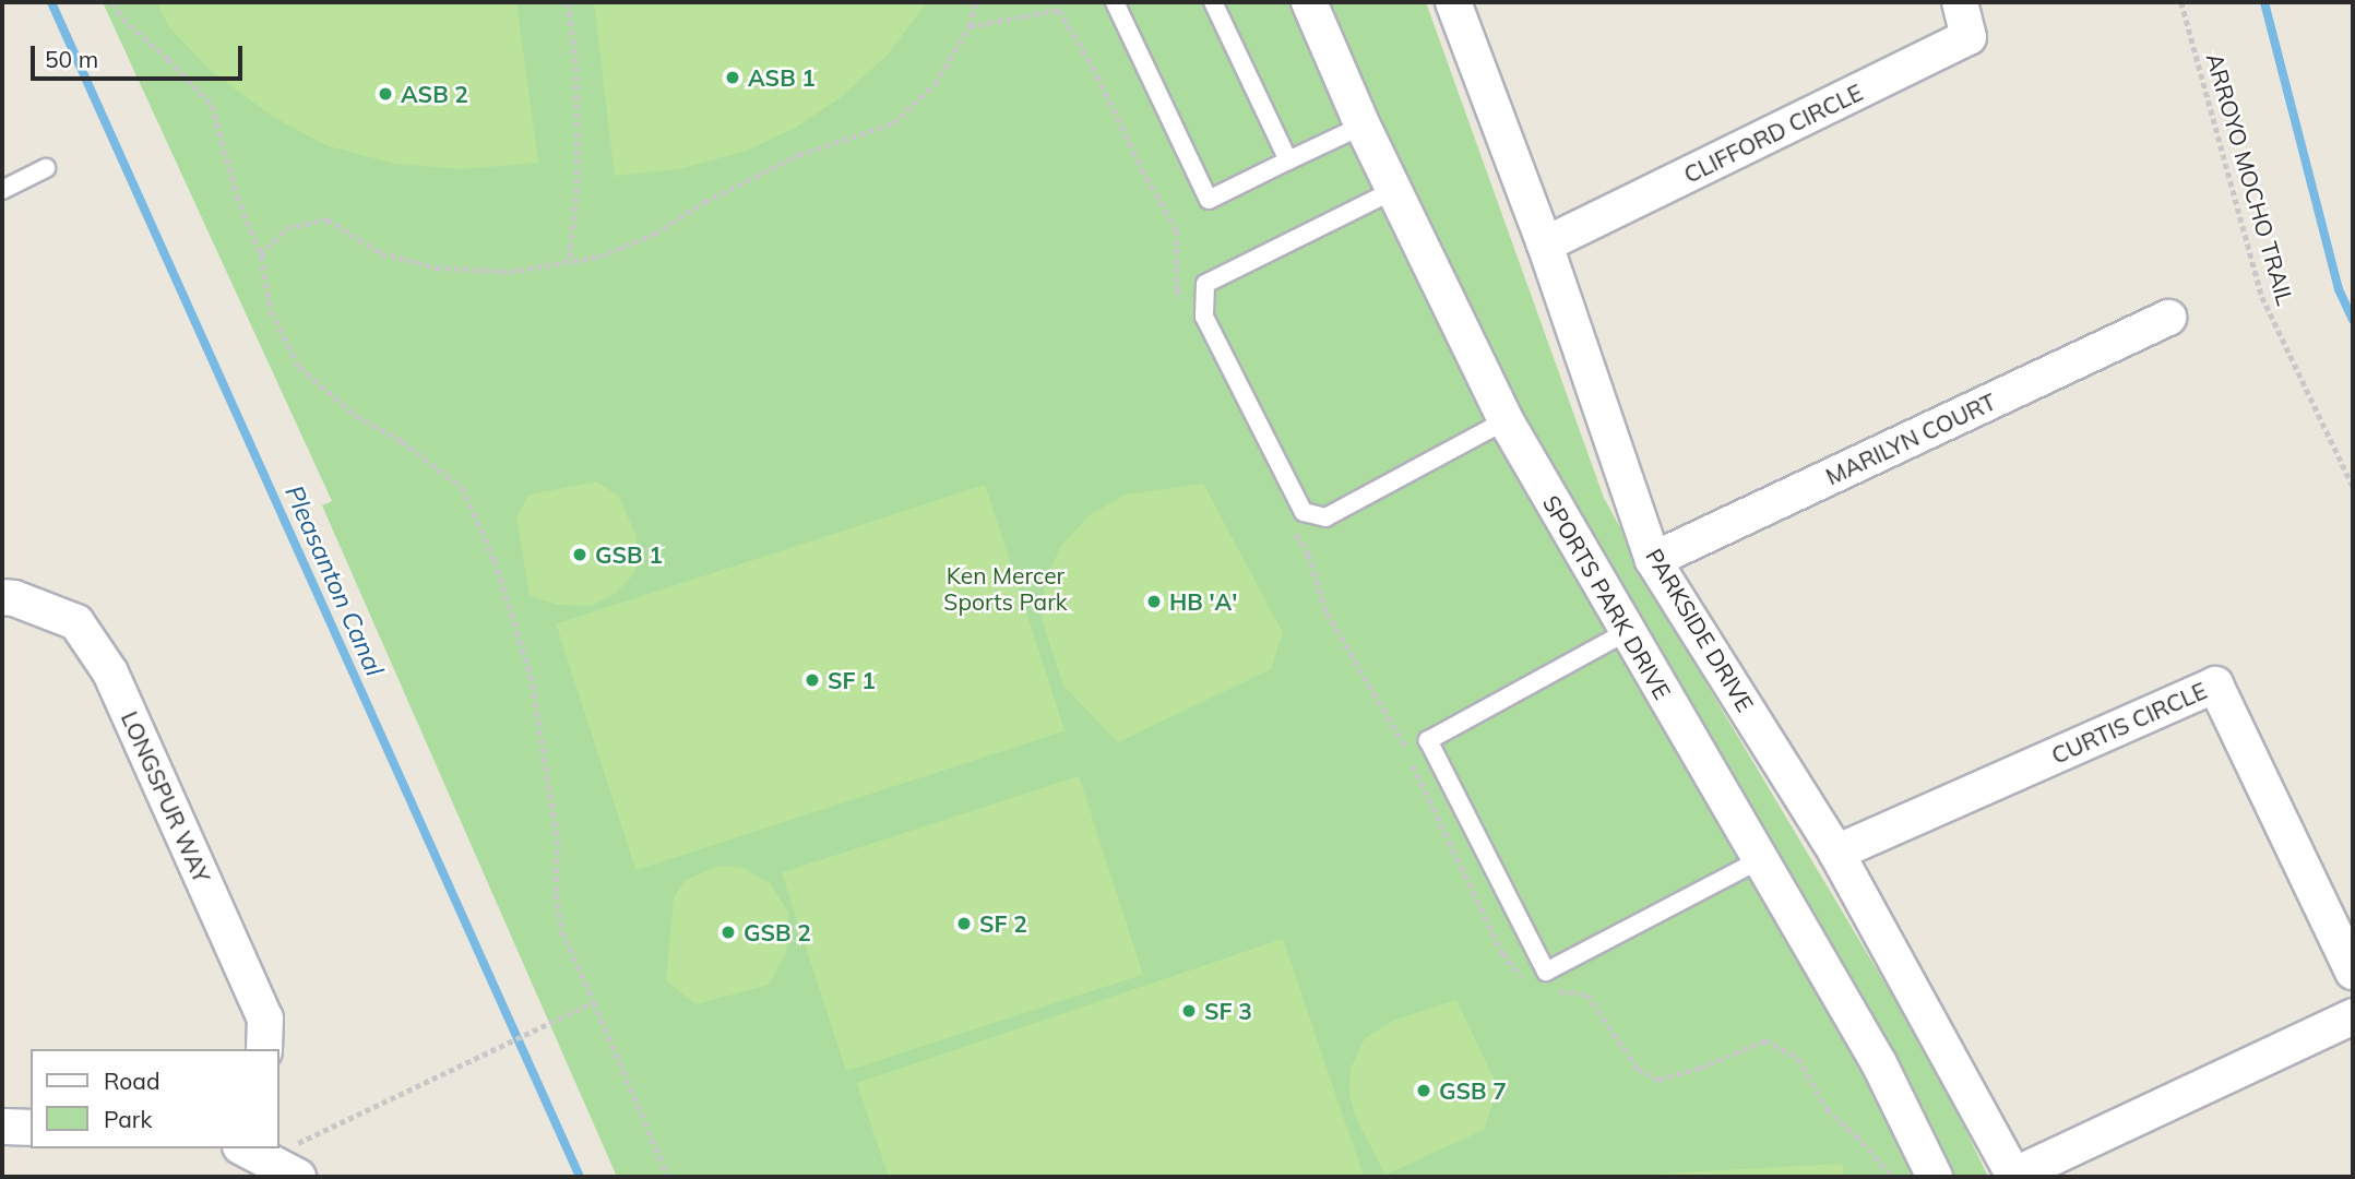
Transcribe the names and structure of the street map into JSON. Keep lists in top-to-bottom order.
{
  "streets": {
    "street": [
      "CLIFFORD CIRCLE",
      "MARILYN COURT",
      "SPORTS PARK DRIVE",
      "PARKSIDE DRIVE",
      "CURTIS CIRCLE",
      "LONGSPUR WAY"
    ],
    "path": ["ARROYO MOCHO TRAIL"]
  },
  "crossings": [
    ["CLIFFORD CIRCLE", "PARKSIDE DRIVE"],
    ["MARILYN COURT", "PARKSIDE DRIVE"],
    ["PARKSIDE DRIVE", "CURTIS CIRCLE"]
  ],
  "water": ["Pleasanton Canal"],
  "parks": ["Ken Mercer Sports Park"],
  "places": [
    "ASB 1",
    "ASB 2",
    "GSB 1",
    "HB 'A'",
    "SF 1",
    "SF 2",
    "GSB 2",
    "SF 3",
    "GSB 7"
  ],
  "legend": ["Road", "Park"],
  "scale_bar": "50 m"
}
